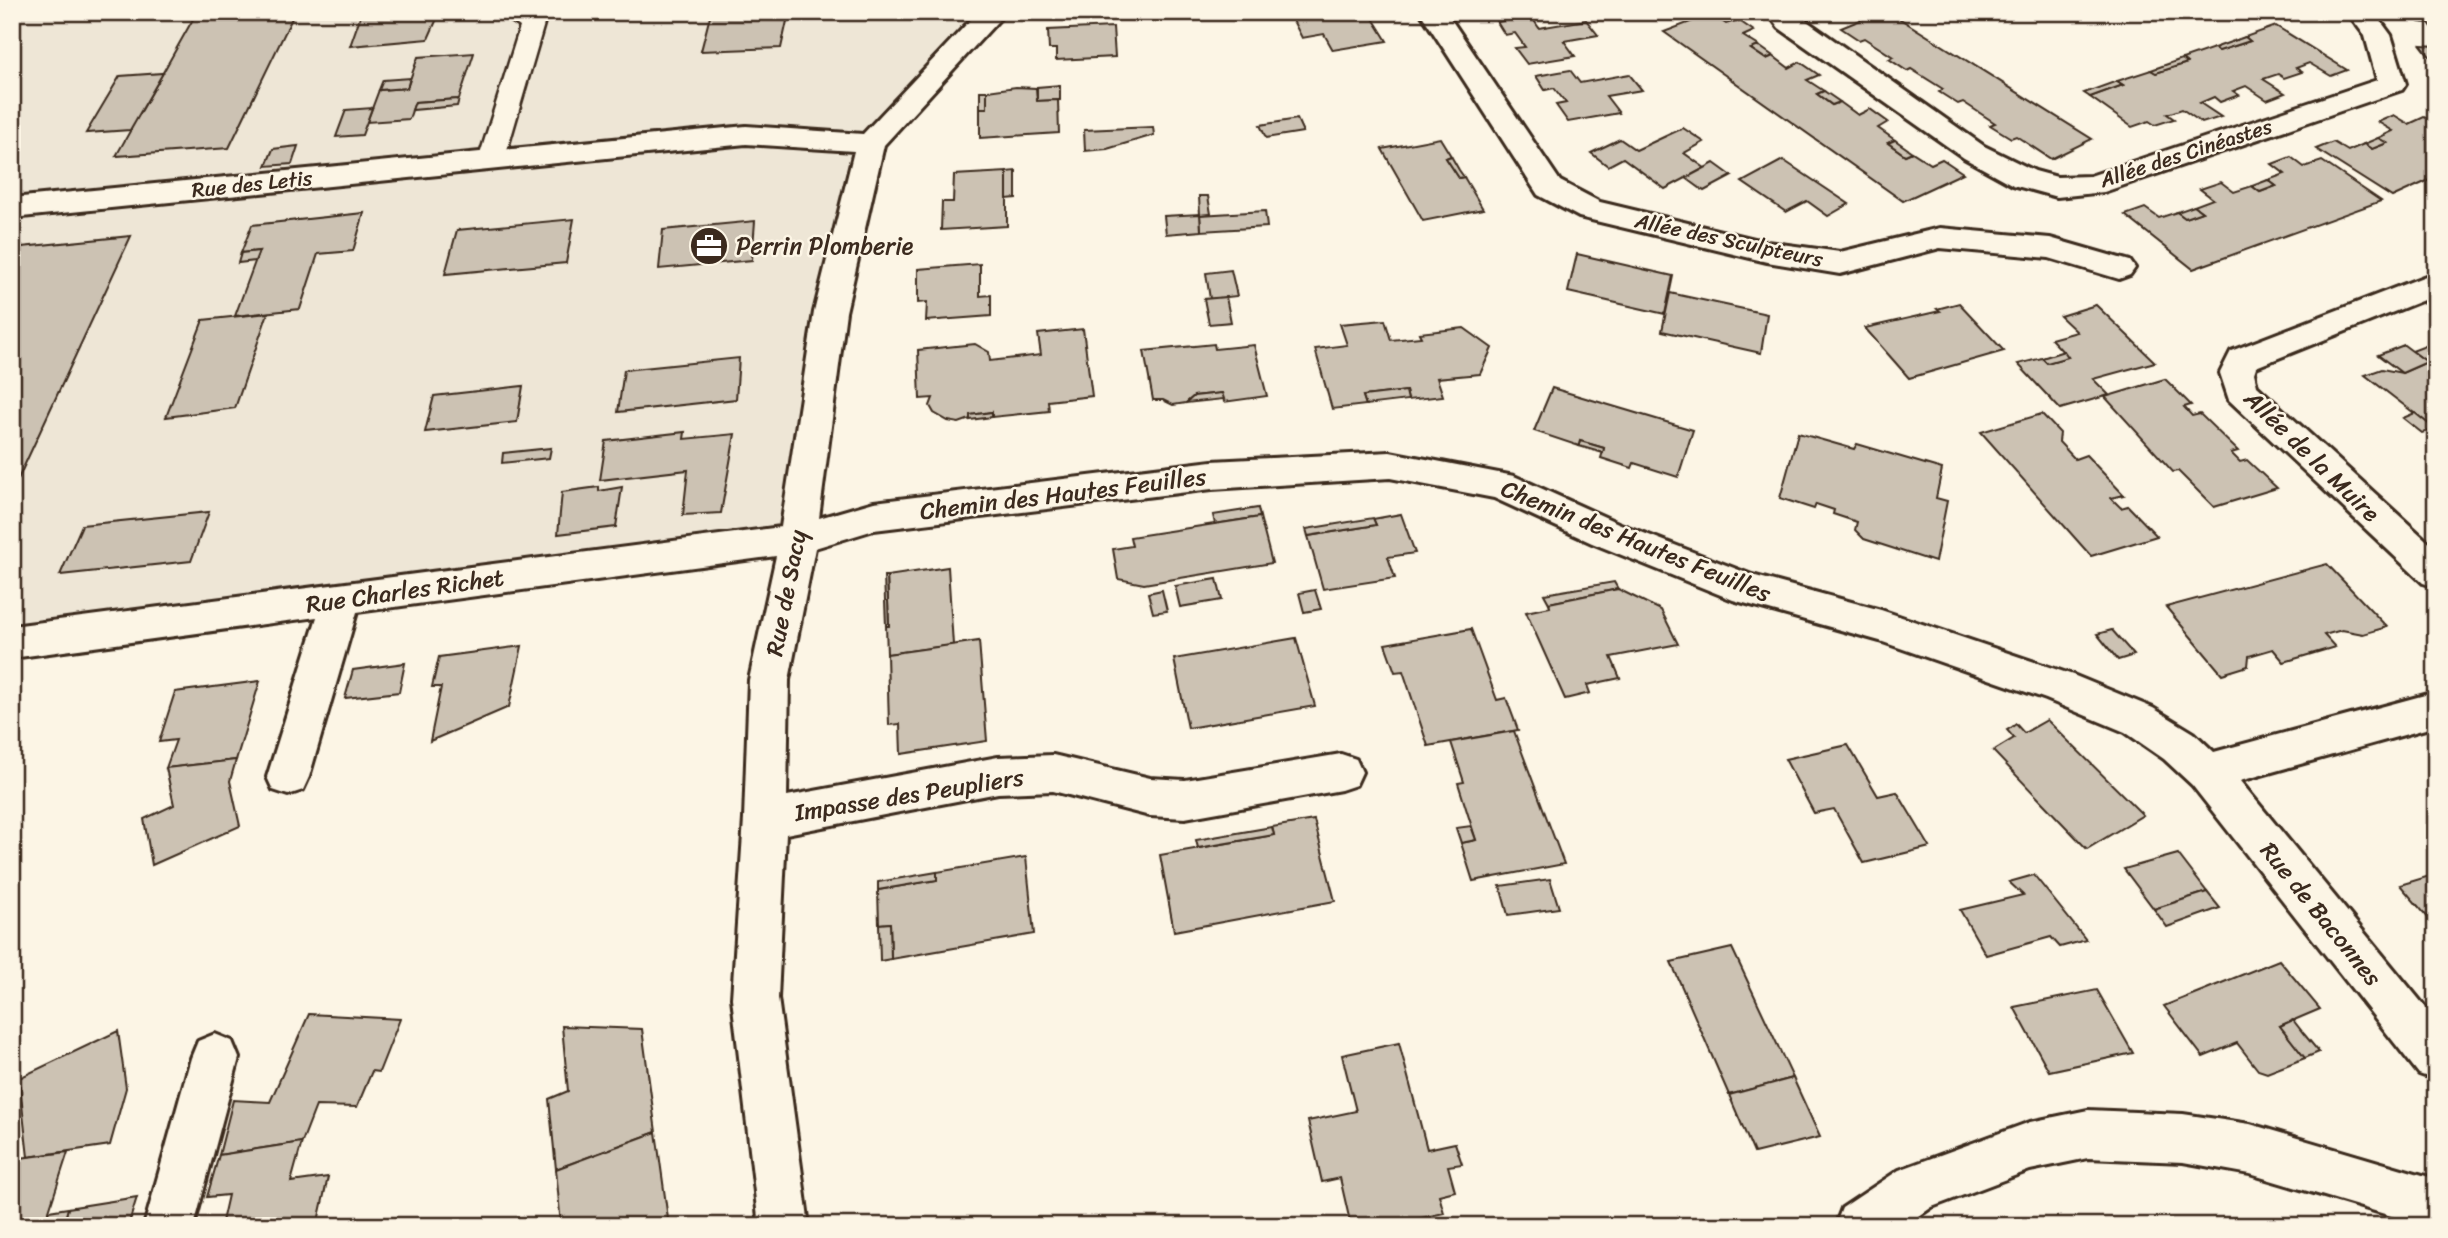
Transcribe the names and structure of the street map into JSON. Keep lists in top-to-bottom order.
{
  "streets": {
    "street": [
      "Allée des Cinéastes",
      "Rue des Letis",
      "Allée des Sculpteurs",
      "Allée de la Muire",
      "Chemin des Hautes Feuilles",
      "Rue Charles Richet",
      "Rue de Sacy",
      "Impasse des Peupliers",
      "Rue de Baconnes"
    ]
  },
  "crossings": [
    ["Rue des Letis", "Rue de Sacy"],
    ["Chemin des Hautes Feuilles", "Rue Charles Richet"],
    ["Chemin des Hautes Feuilles", "Rue de Sacy"],
    ["Chemin des Hautes Feuilles", "Rue de Baconnes"],
    ["Rue Charles Richet", "Rue de Sacy"],
    ["Rue de Sacy", "Impasse des Peupliers"]
  ],
  "places": {
    "office": ["Perrin Plomberie"]
  }
}
